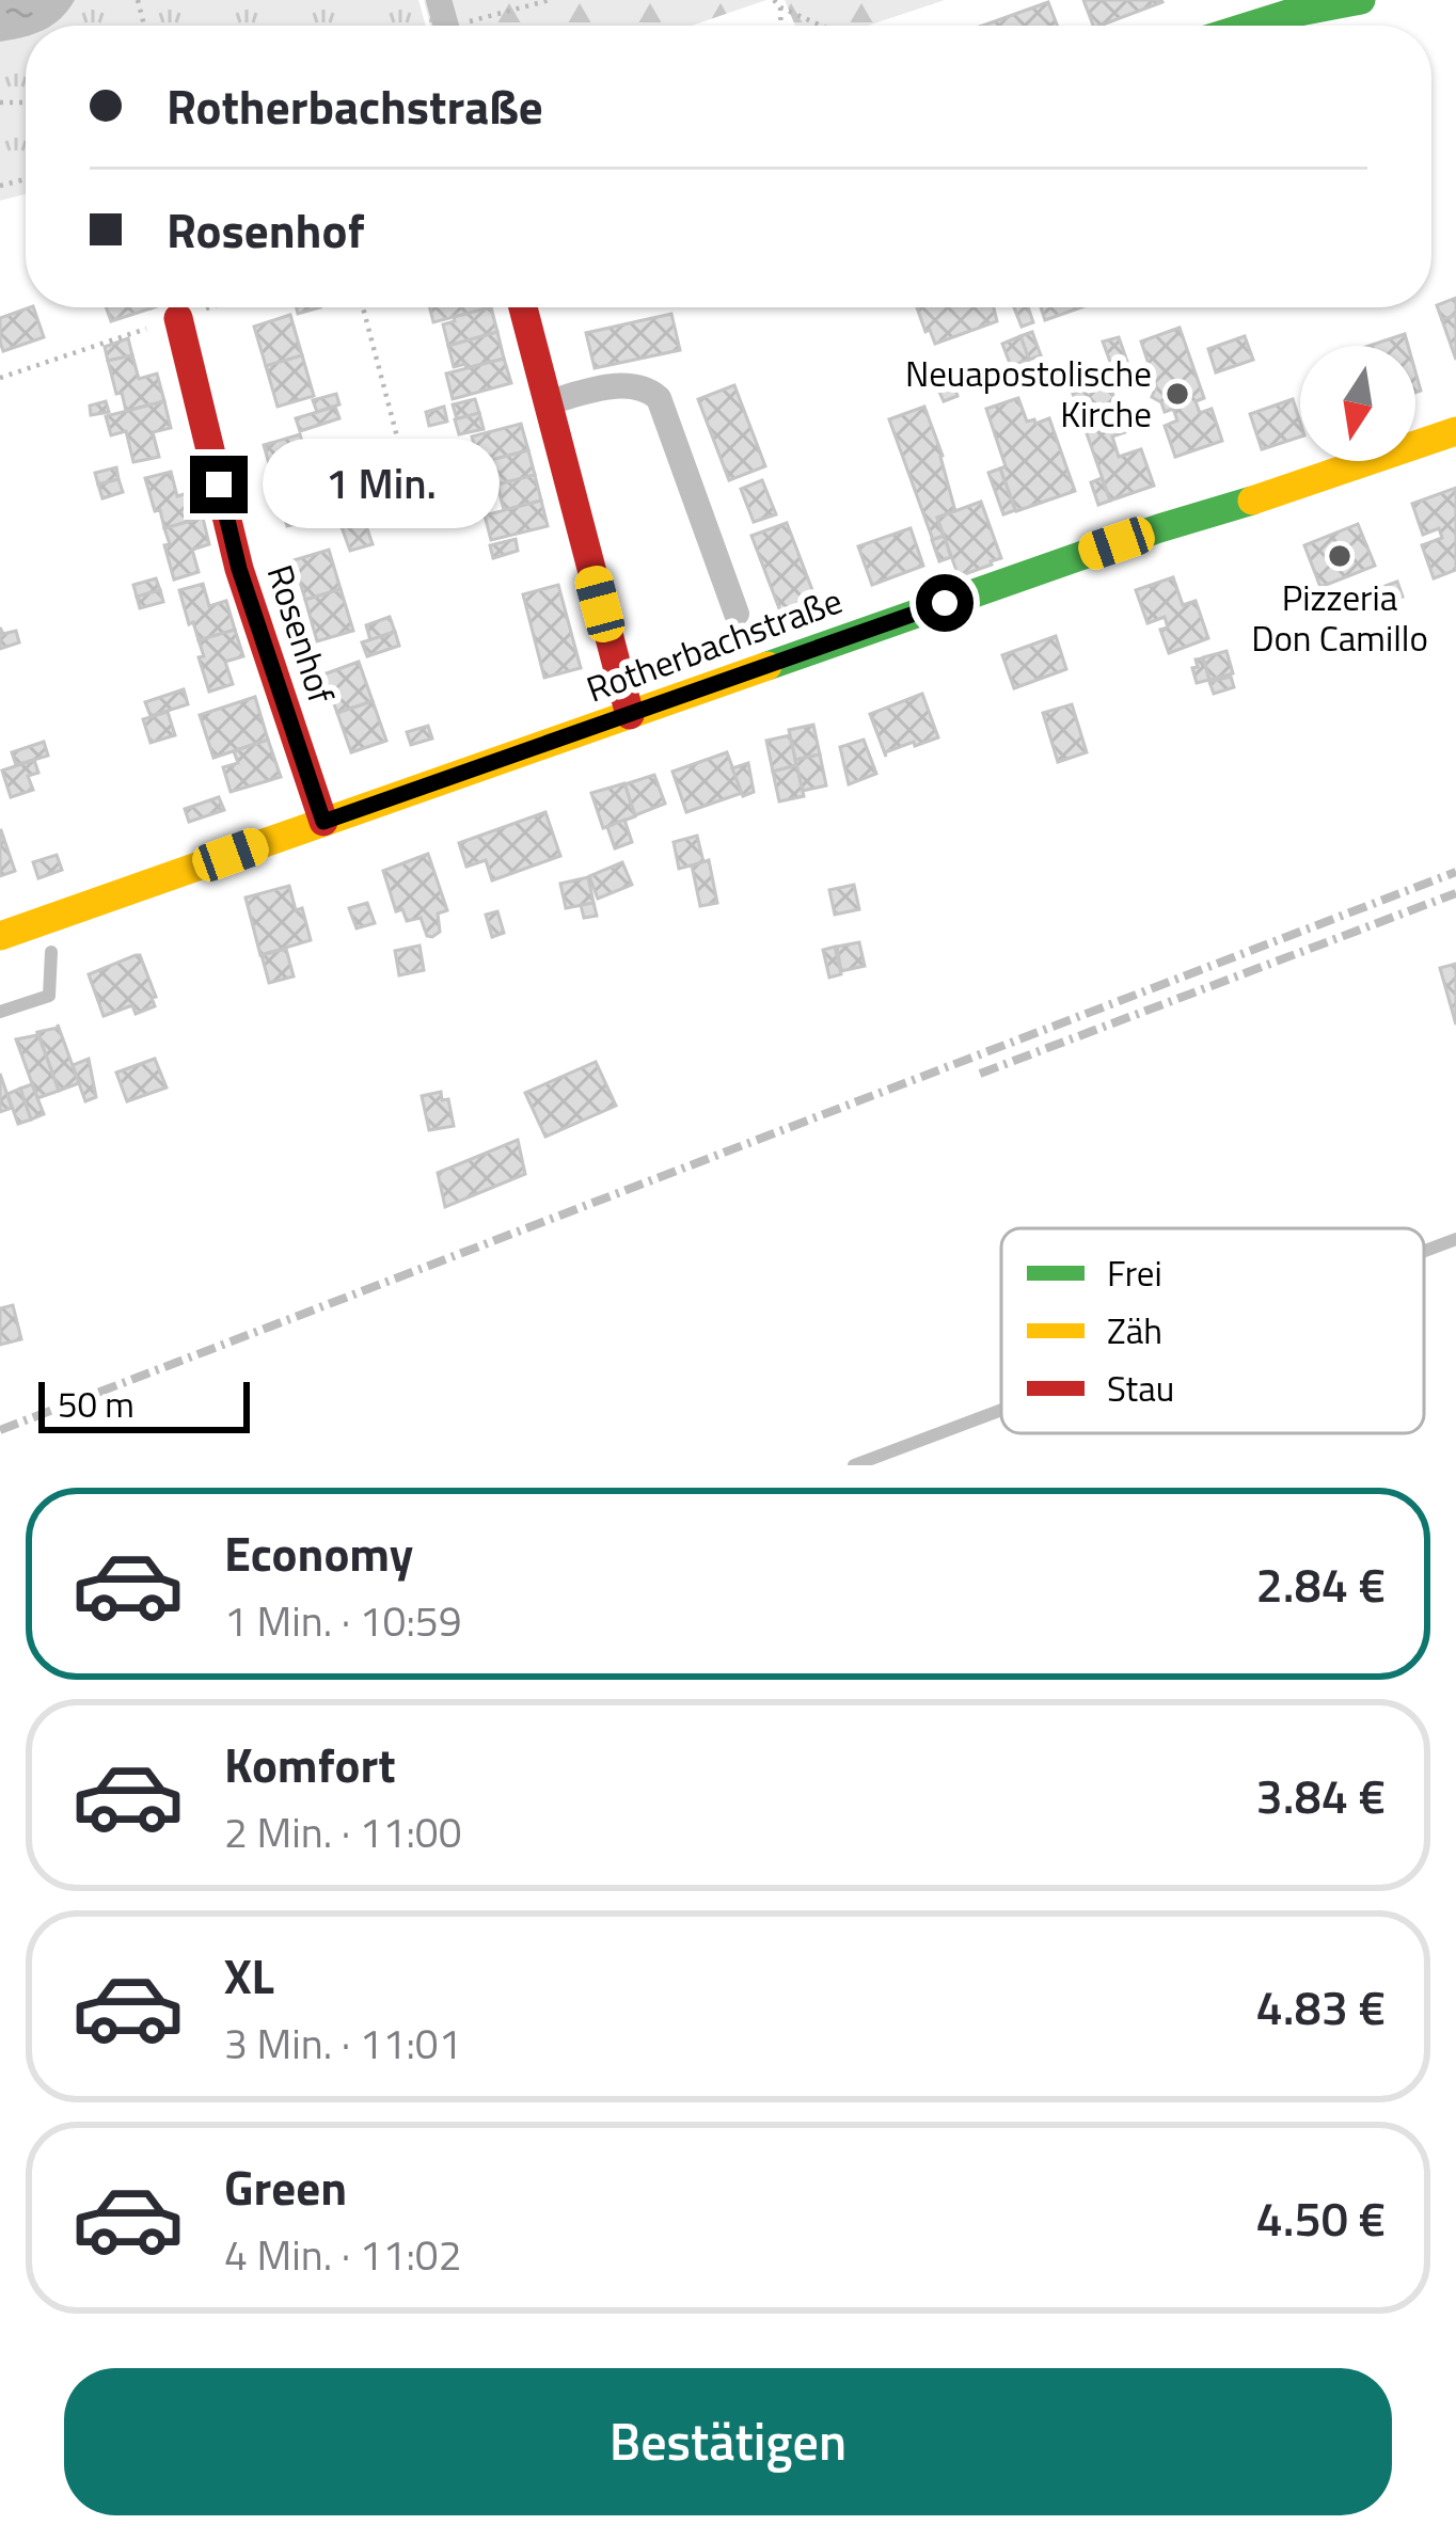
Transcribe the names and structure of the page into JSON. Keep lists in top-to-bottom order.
{
  "streets": {
    "street": ["Rosenhof", "Rotherbachstraße"]
  },
  "crossings": [
    ["Rosenhof", "Rotherbachstraße"]
  ],
  "places": ["Neuapostolische Kirche", "Pizzeria Don Camillo"],
  "legend": ["Frei", "Zäh", "Stau"],
  "scale_bar": "50 m",
  "north": "bottom",
  "page": {
    "banner": ["Rotherbachstraße", "Rosenhof"],
    "bubble": "1 Min.",
    "scale": "50 m",
    "list": [
      {
        "name": "Economy",
        "note": "1 Min. · 10:59",
        "value": "2.84 €"
      },
      {
        "name": "Komfort",
        "note": "2 Min. · 11:00",
        "value": "3.84 €"
      },
      {
        "name": "XL",
        "note": "3 Min. · 11:01",
        "value": "4.83 €"
      },
      {
        "name": "Green",
        "note": "4 Min. · 11:02",
        "value": "4.50 €"
      }
    ],
    "buttons": "Bestätigen"
  }
}
